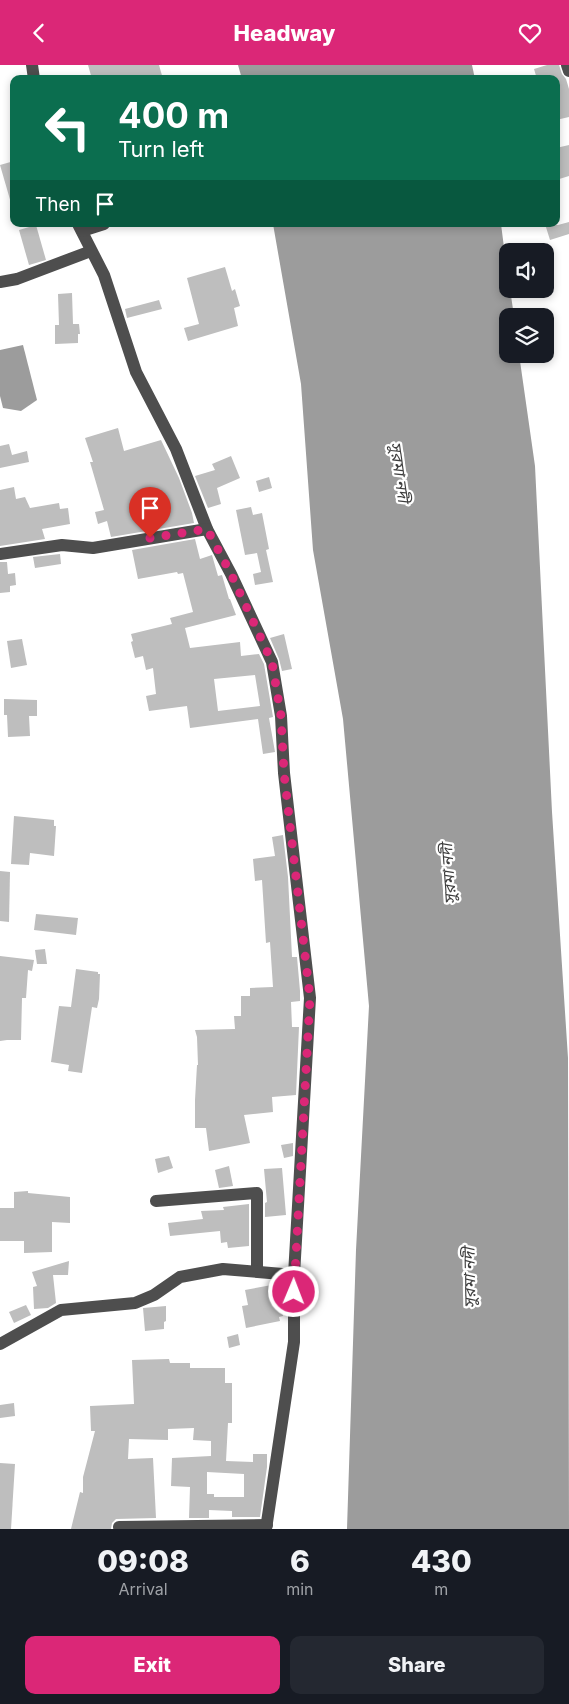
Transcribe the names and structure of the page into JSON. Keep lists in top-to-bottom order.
{
  "water": ["সুরমা নদী"],
  "page": {
    "header": "Headway",
    "turn": ["400 m", "Turn left"],
    "then": "Then",
    "eta": [
      "09:08",
      "Arrival",
      "6",
      "min",
      "430",
      "m"
    ],
    "buttons": ["Exit", "Share"]
  }
}
